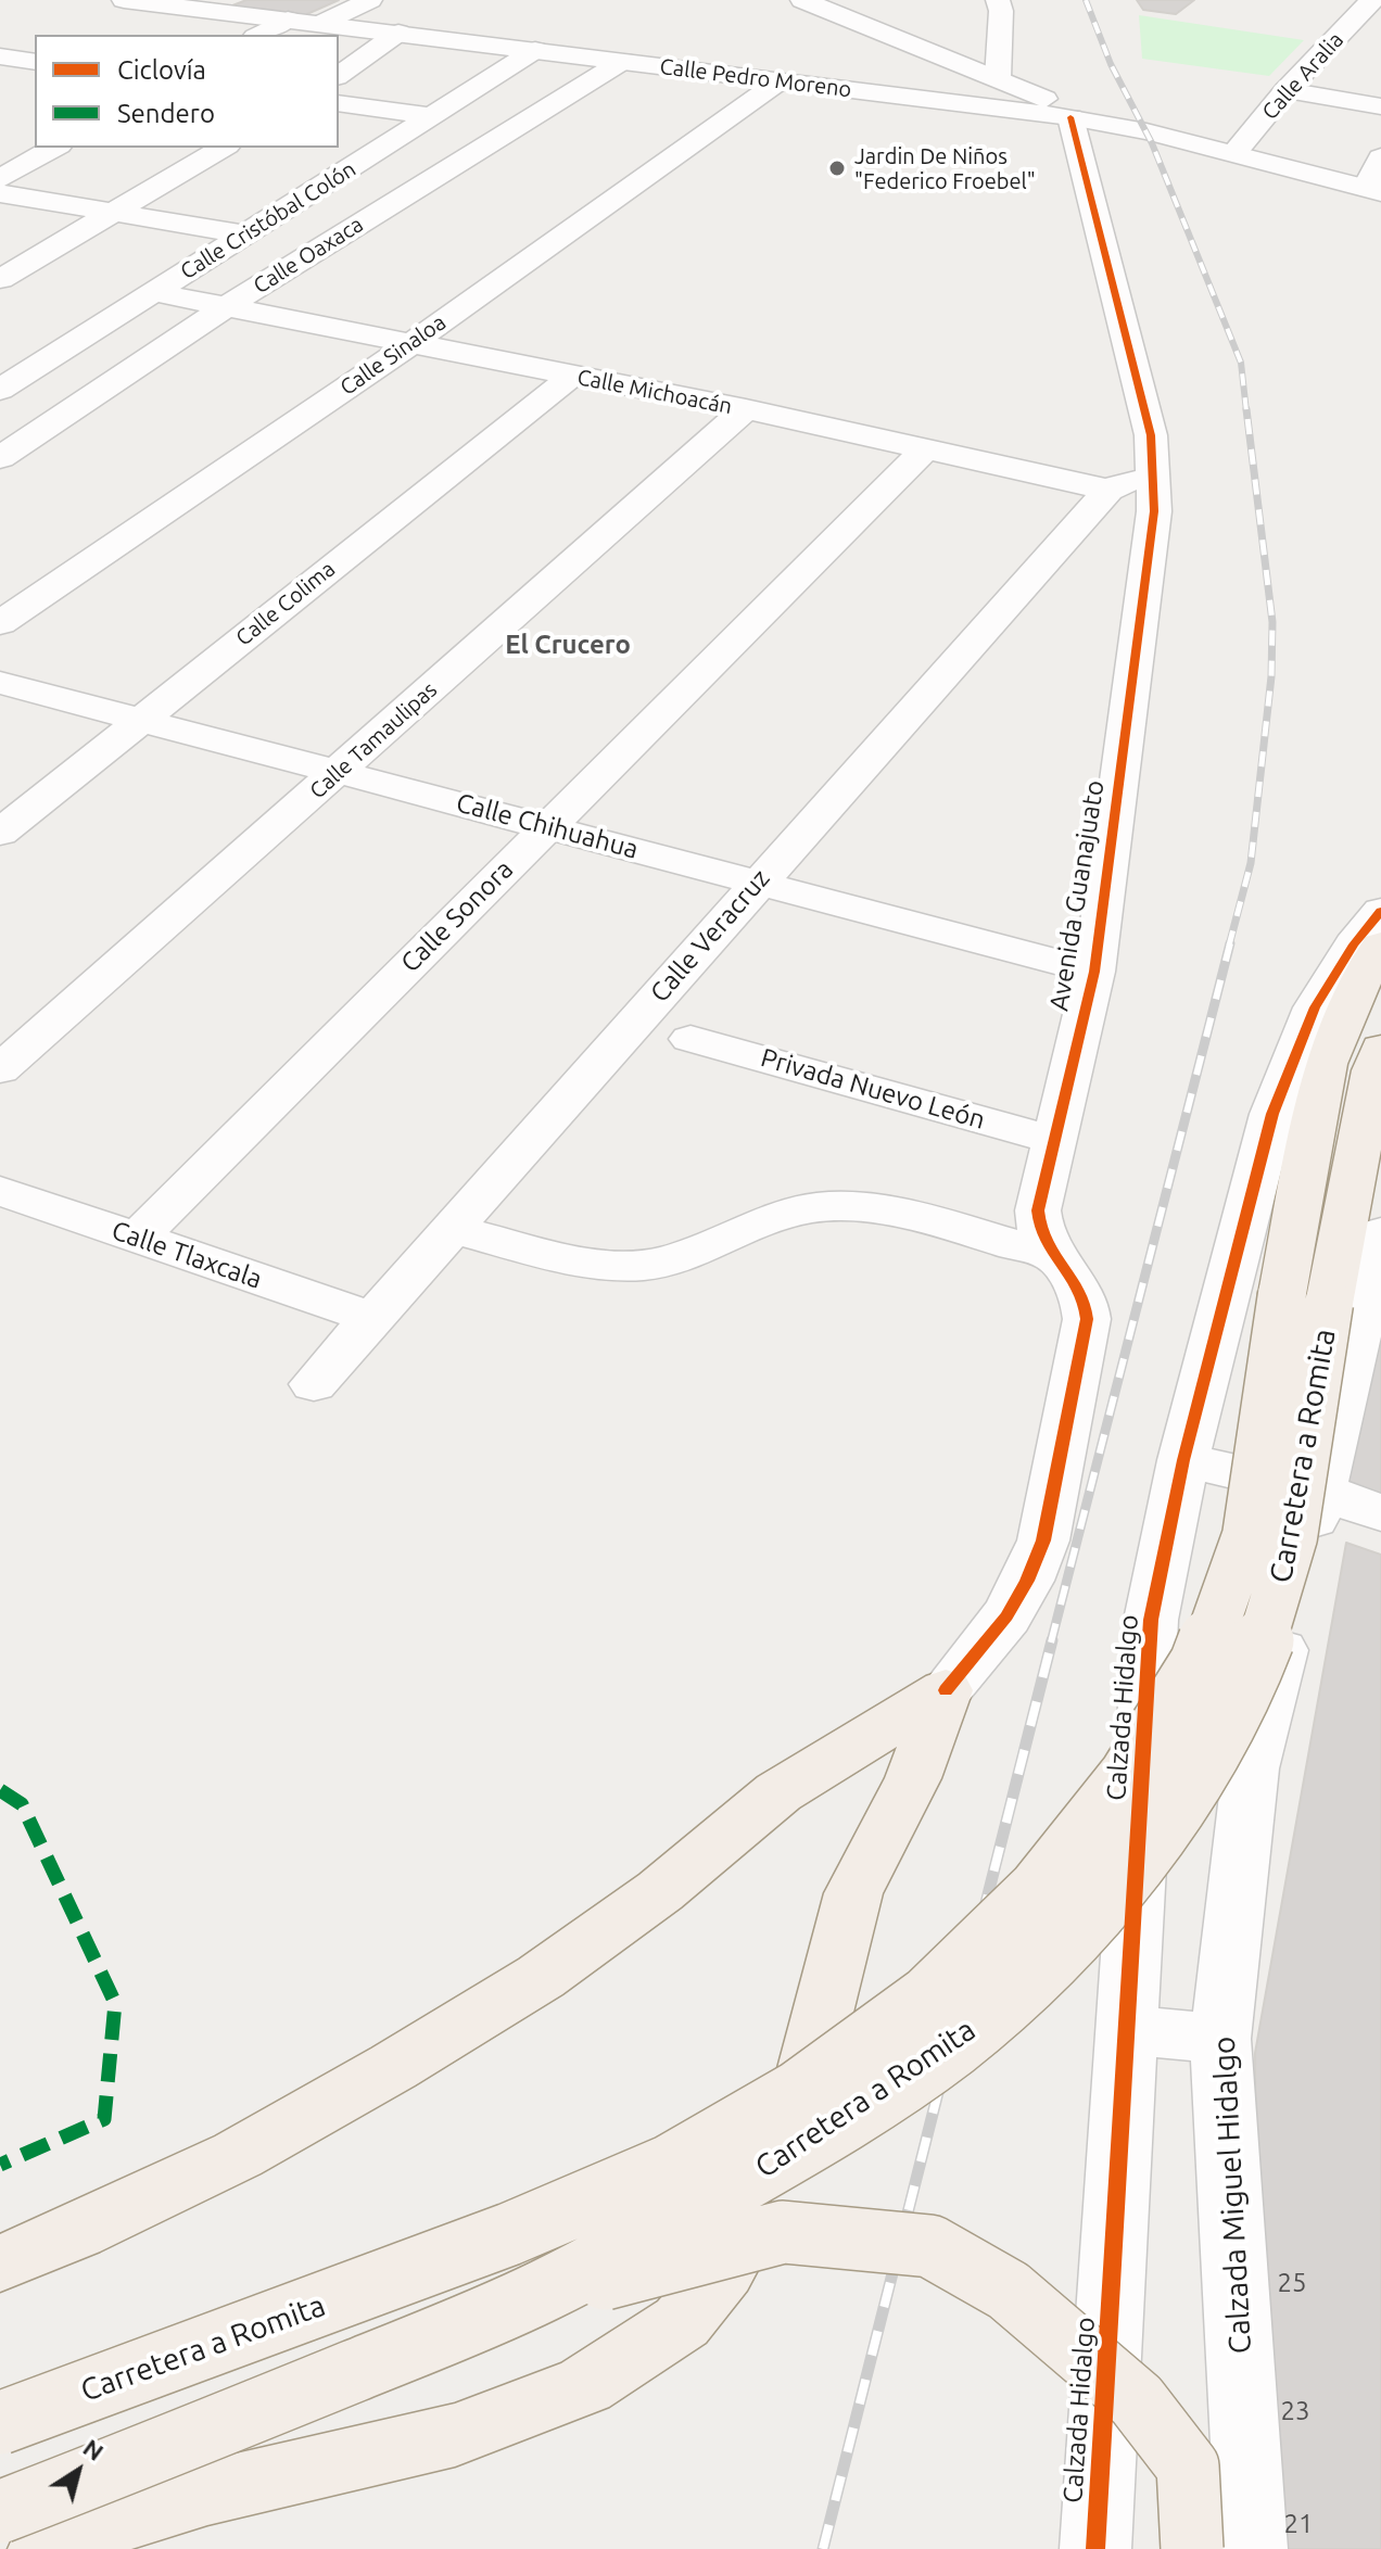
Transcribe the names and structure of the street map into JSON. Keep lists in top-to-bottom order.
{
  "streets": {
    "main road": ["Carretera a Romita", "Calzada Miguel Hidalgo"],
    "street": [
      "Calle Aralia",
      "Calle Pedro Moreno",
      "Calle Cristóbal Colón",
      "Calle Oaxaca",
      "Calle Sinaloa",
      "Calle Michoacán",
      "Calle Colima",
      "Calle Tamaulipas",
      "Calle Chihuahua",
      "Avenida Guanajuato",
      "Calle Sonora",
      "Calle Veracruz",
      "Privada Nuevo León",
      "Calle Tlaxcala",
      "Calzada Hidalgo"
    ]
  },
  "crossings": [
    ["Calle Aralia", "Calle Pedro Moreno"],
    ["Calle Pedro Moreno", "Calle Cristóbal Colón"],
    ["Calle Pedro Moreno", "Calle Oaxaca"],
    ["Calle Pedro Moreno", "Calle Sinaloa"],
    ["Calle Pedro Moreno", "Avenida Guanajuato"],
    ["Calle Cristóbal Colón", "Calle Michoacán"],
    ["Calle Oaxaca", "Calle Michoacán"],
    ["Calle Sinaloa", "Calle Michoacán"],
    ["Calle Michoacán", "Calle Colima"],
    ["Calle Michoacán", "Calle Tamaulipas"],
    ["Calle Michoacán", "Calle Sonora"],
    ["Calle Michoacán", "Calle Veracruz"],
    ["Calle Colima", "Calle Chihuahua"],
    ["Calle Tamaulipas", "Calle Chihuahua"],
    ["Calle Chihuahua", "Avenida Guanajuato"],
    ["Calle Chihuahua", "Calle Sonora"],
    ["Calle Chihuahua", "Calle Veracruz"],
    ["Avenida Guanajuato", "Privada Nuevo León"],
    ["Calle Sonora", "Calle Tlaxcala"],
    ["Calle Veracruz", "Calle Tlaxcala"],
    ["Carretera a Romita", "Calzada Miguel Hidalgo"]
  ],
  "districts": ["El Crucero"],
  "places": ["Jardin De Niños \"Federico Froebel\""],
  "house_numbers": ["25", "23", "21"],
  "legend": ["Ciclovía", "Sendero"],
  "north": "top right"
}
